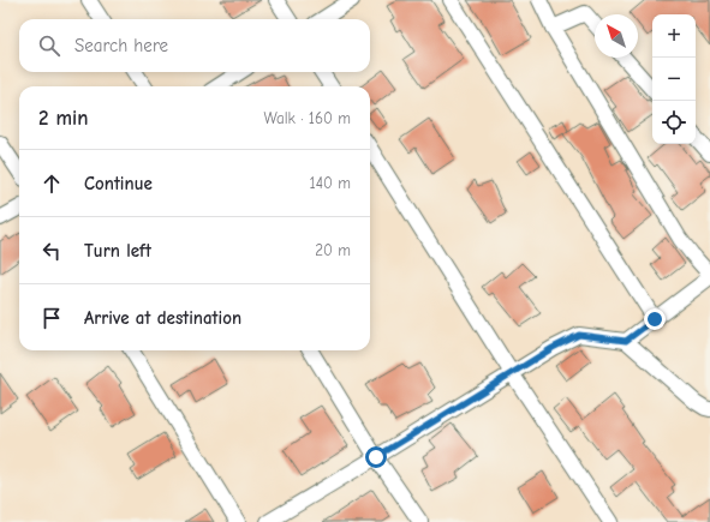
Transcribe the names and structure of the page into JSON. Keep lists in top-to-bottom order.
{
  "north": "top left",
  "page": {
    "map_buttons": ["+", "−"],
    "search": "Search here",
    "heading": ["2 min", "Walk · 160 m"],
    "list": [
      ["Continue", "140 m"],
      ["Turn left", "20 m"],
      "Arrive at destination"
    ]
  }
}
